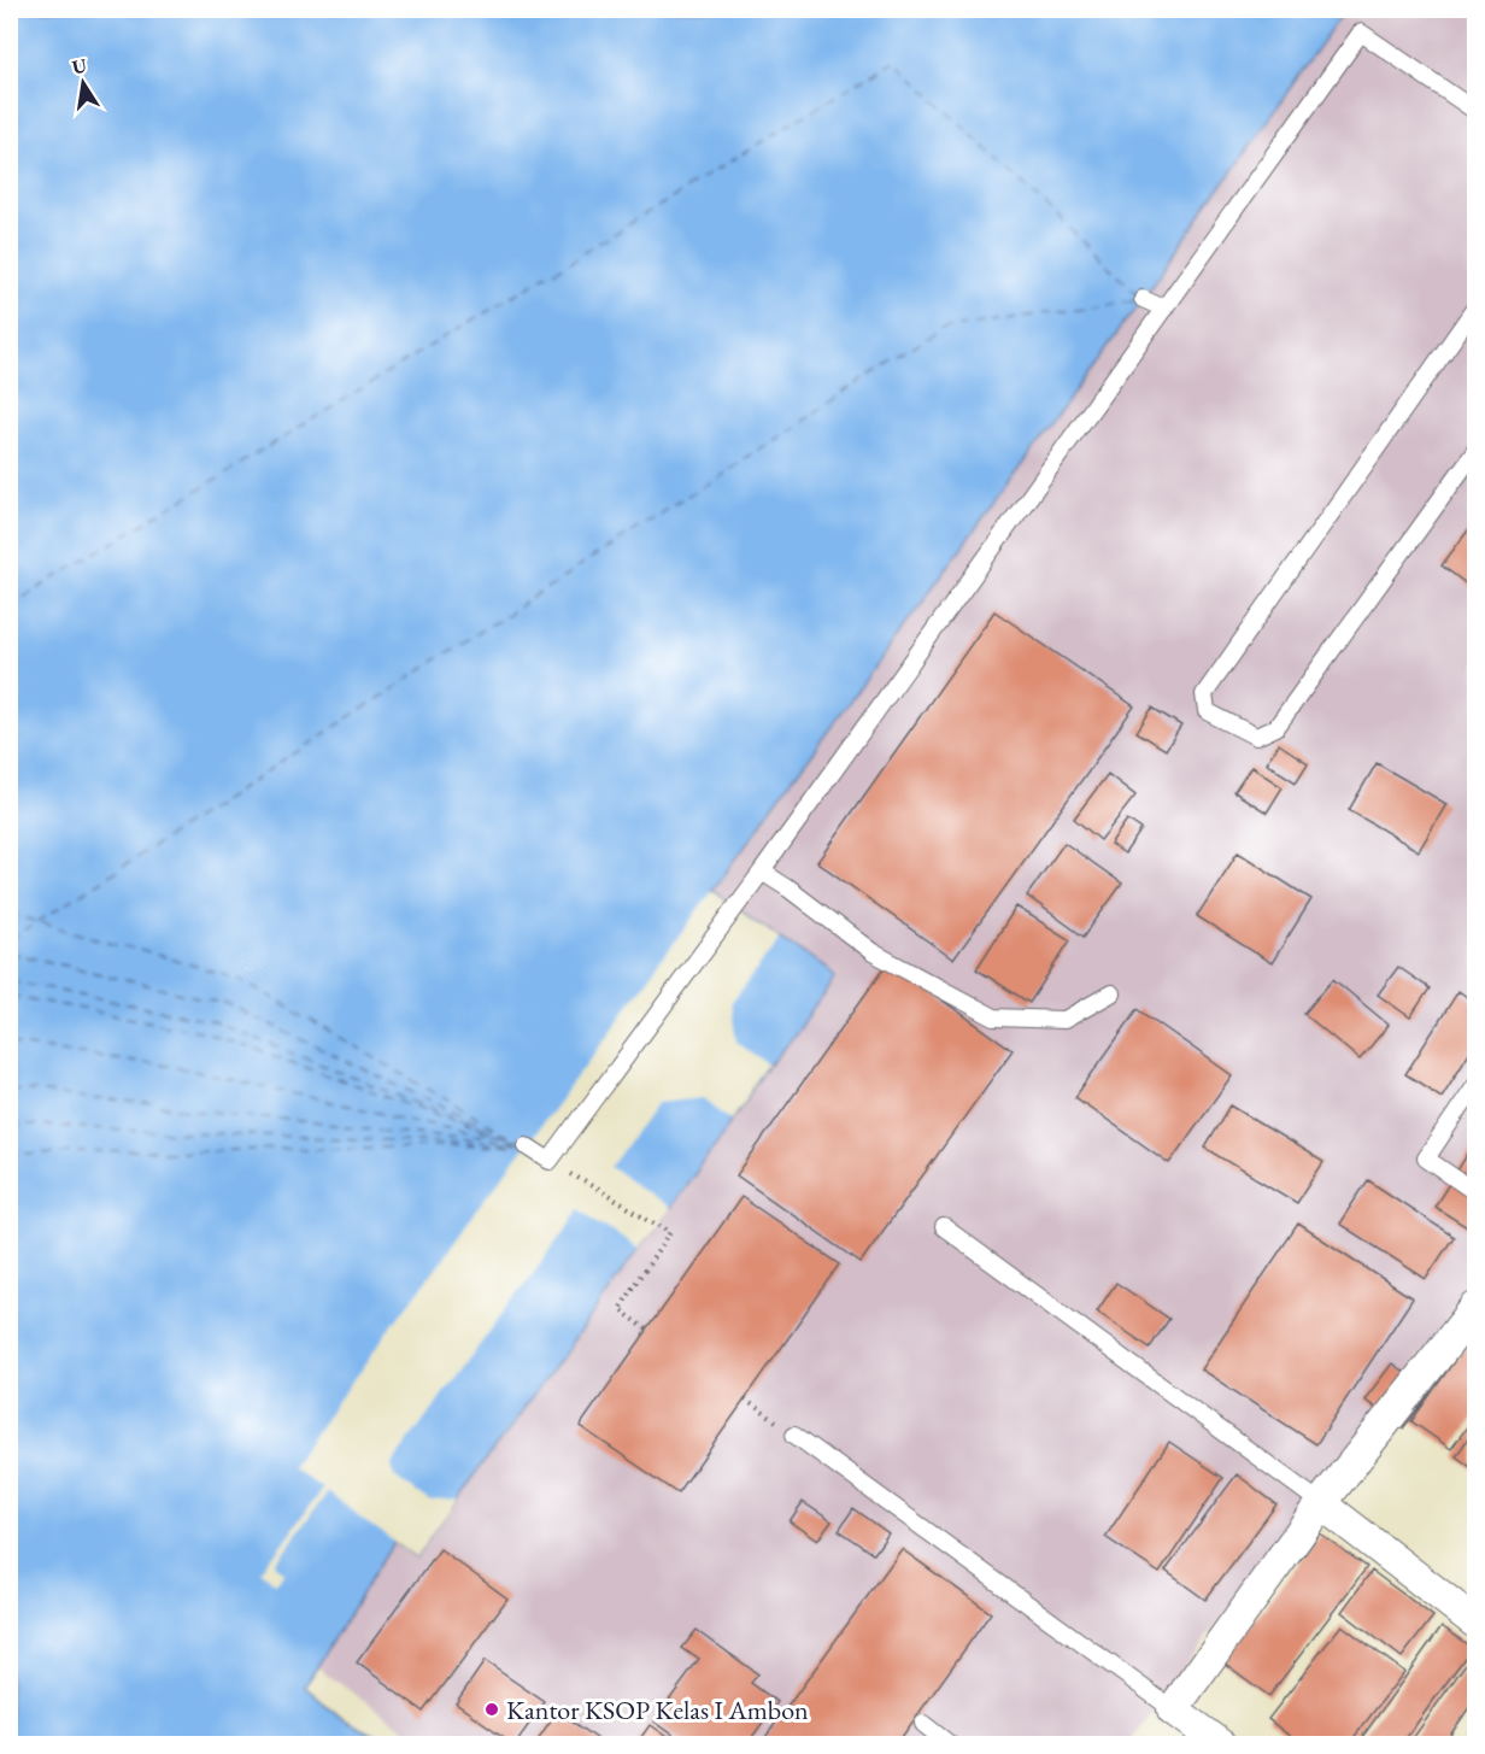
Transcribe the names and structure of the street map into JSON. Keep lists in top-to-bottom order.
{
  "places": ["Kantor KSOP Kelas I Ambon"],
  "north": "top"
}
